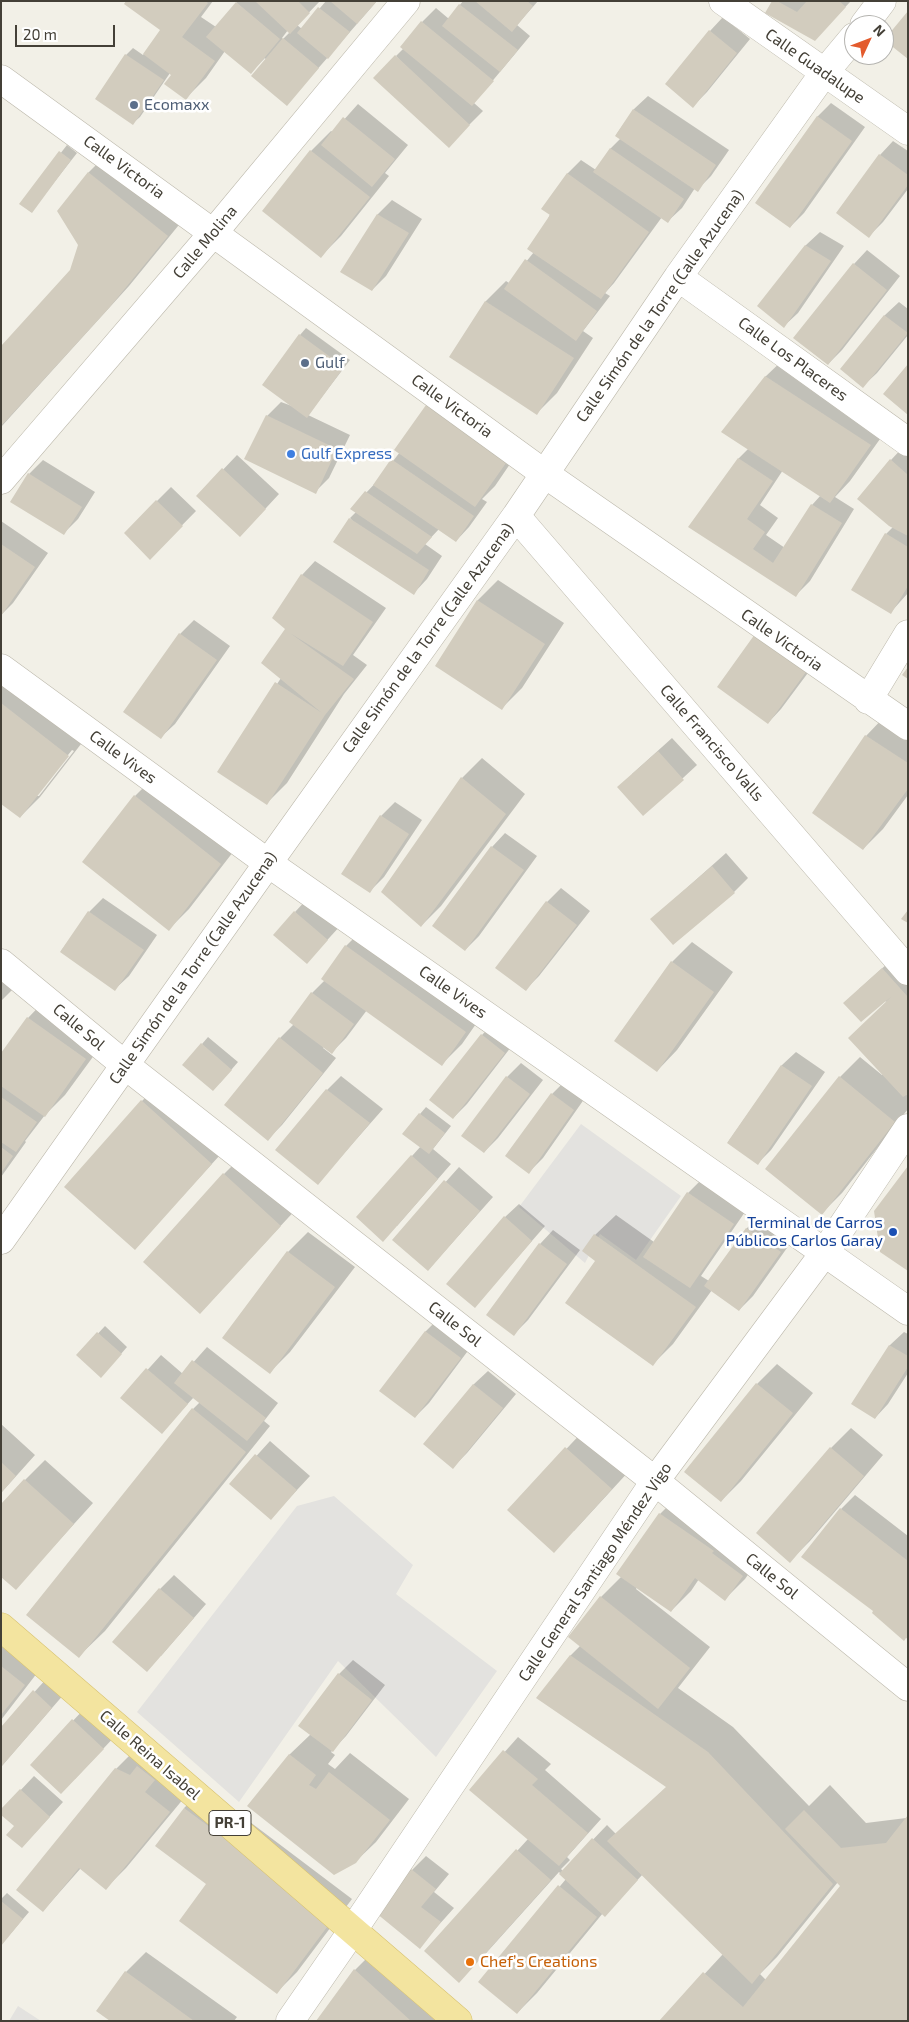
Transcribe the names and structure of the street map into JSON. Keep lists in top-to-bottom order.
{
  "streets": {
    "main road": ["Calle Reina Isabel", "PR-1"],
    "street": [
      "Calle Guadalupe",
      "Calle Victoria",
      "Calle Molina",
      "Calle Simón de la Torre (Calle Azucena)",
      "Calle Los Placeres",
      "Calle Francisco Valls",
      "Calle Vives",
      "Calle Sol",
      "Calle General Santiago Méndez Vigo"
    ]
  },
  "crossings": [
    ["Calle Guadalupe", "Calle Simón de la Torre (Calle Azucena)"],
    ["Calle Victoria", "Calle Molina"],
    ["Calle Victoria", "Calle Simón de la Torre (Calle Azucena)"],
    ["Calle Simón de la Torre (Calle Azucena)", "Calle Los Placeres"],
    ["Calle Simón de la Torre (Calle Azucena)", "Calle Francisco Valls"],
    ["Calle Simón de la Torre (Calle Azucena)", "Calle Vives"],
    ["Calle Simón de la Torre (Calle Azucena)", "Calle Sol"],
    ["Calle Vives", "Calle General Santiago Méndez Vigo"],
    ["Calle Sol", "Calle General Santiago Méndez Vigo"],
    ["Calle General Santiago Méndez Vigo", "Calle Reina Isabel"]
  ],
  "places": [
    "Ecomaxx",
    "Gulf",
    "Gulf Express",
    "Terminal de Carros Públicos Carlos Garay",
    "Chef’s Creations"
  ],
  "scale_bar": "20 m",
  "north": "top right"
}
